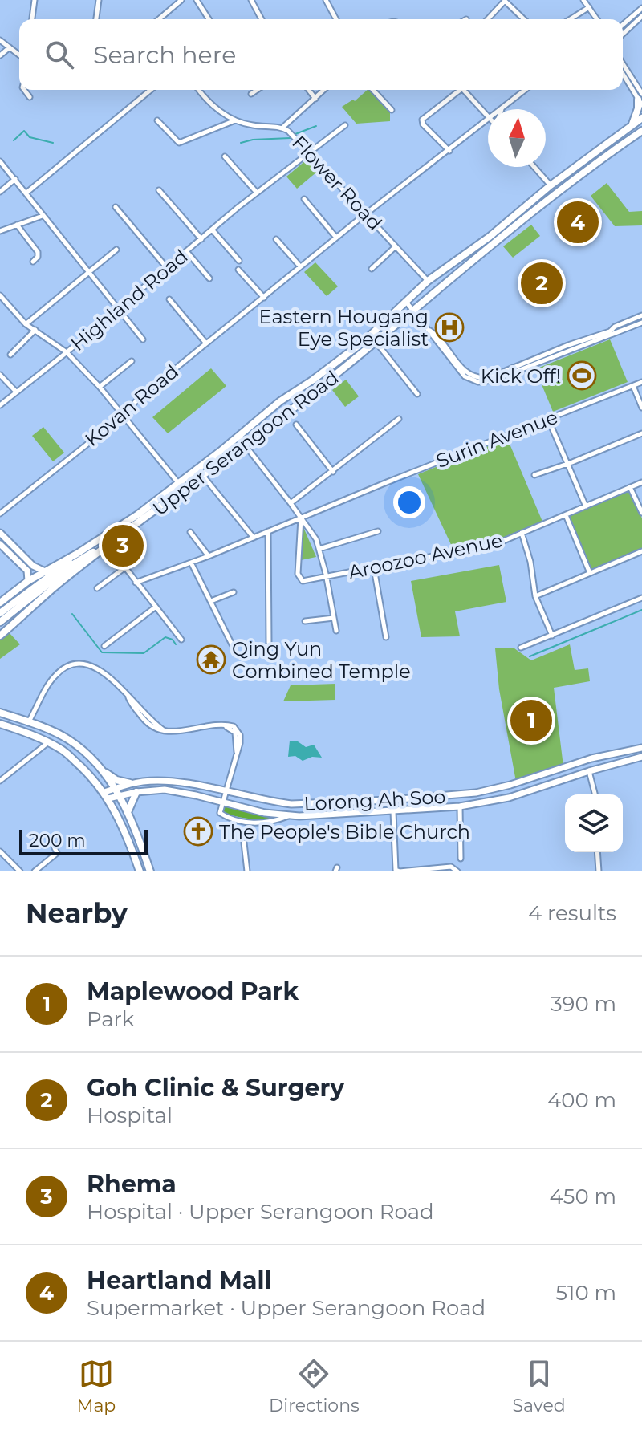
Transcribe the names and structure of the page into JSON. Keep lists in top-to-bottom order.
{
  "streets": {
    "main road": ["Upper Serangoon Road", "Lorong Ah Soo"],
    "street": [
      "Flower Road",
      "Highland Road",
      "Kovan Road",
      "Surin Avenue",
      "Aroozoo Avenue"
    ]
  },
  "crossings": [
    ["Flower Road", "Highland Road"],
    ["Flower Road", "Kovan Road"],
    ["Flower Road", "Upper Serangoon Road"],
    ["Surin Avenue", "Aroozoo Avenue"]
  ],
  "places": {
    "hospital": ["Eastern Hougang Eye Specialist"],
    "sports": ["Kick Off!"],
    "temple": ["Qing Yun Combined Temple"],
    "church": ["The People's Bible Church"]
  },
  "scale_bar": "200 m",
  "north": "top",
  "page": {
    "search": "Search here",
    "pins": [
      "4",
      "2",
      "3",
      "1"
    ],
    "scale": "200 m",
    "heading": ["Nearby", "4 results"],
    "list": [
      {
        "mark": "1",
        "name": "Maplewood Park",
        "note": "Park",
        "value": "390 m"
      },
      {
        "mark": "2",
        "name": "Goh Clinic & Surgery",
        "note": "Hospital",
        "value": "400 m"
      },
      {
        "mark": "3",
        "name": "Rhema",
        "note": "Hospital · Upper Serangoon Road",
        "value": "450 m"
      },
      {
        "mark": "4",
        "name": "Heartland Mall",
        "note": "Supermarket · Upper Serangoon Road",
        "value": "510 m"
      }
    ],
    "nav": ["Map", "Directions", "Saved"]
  }
}
